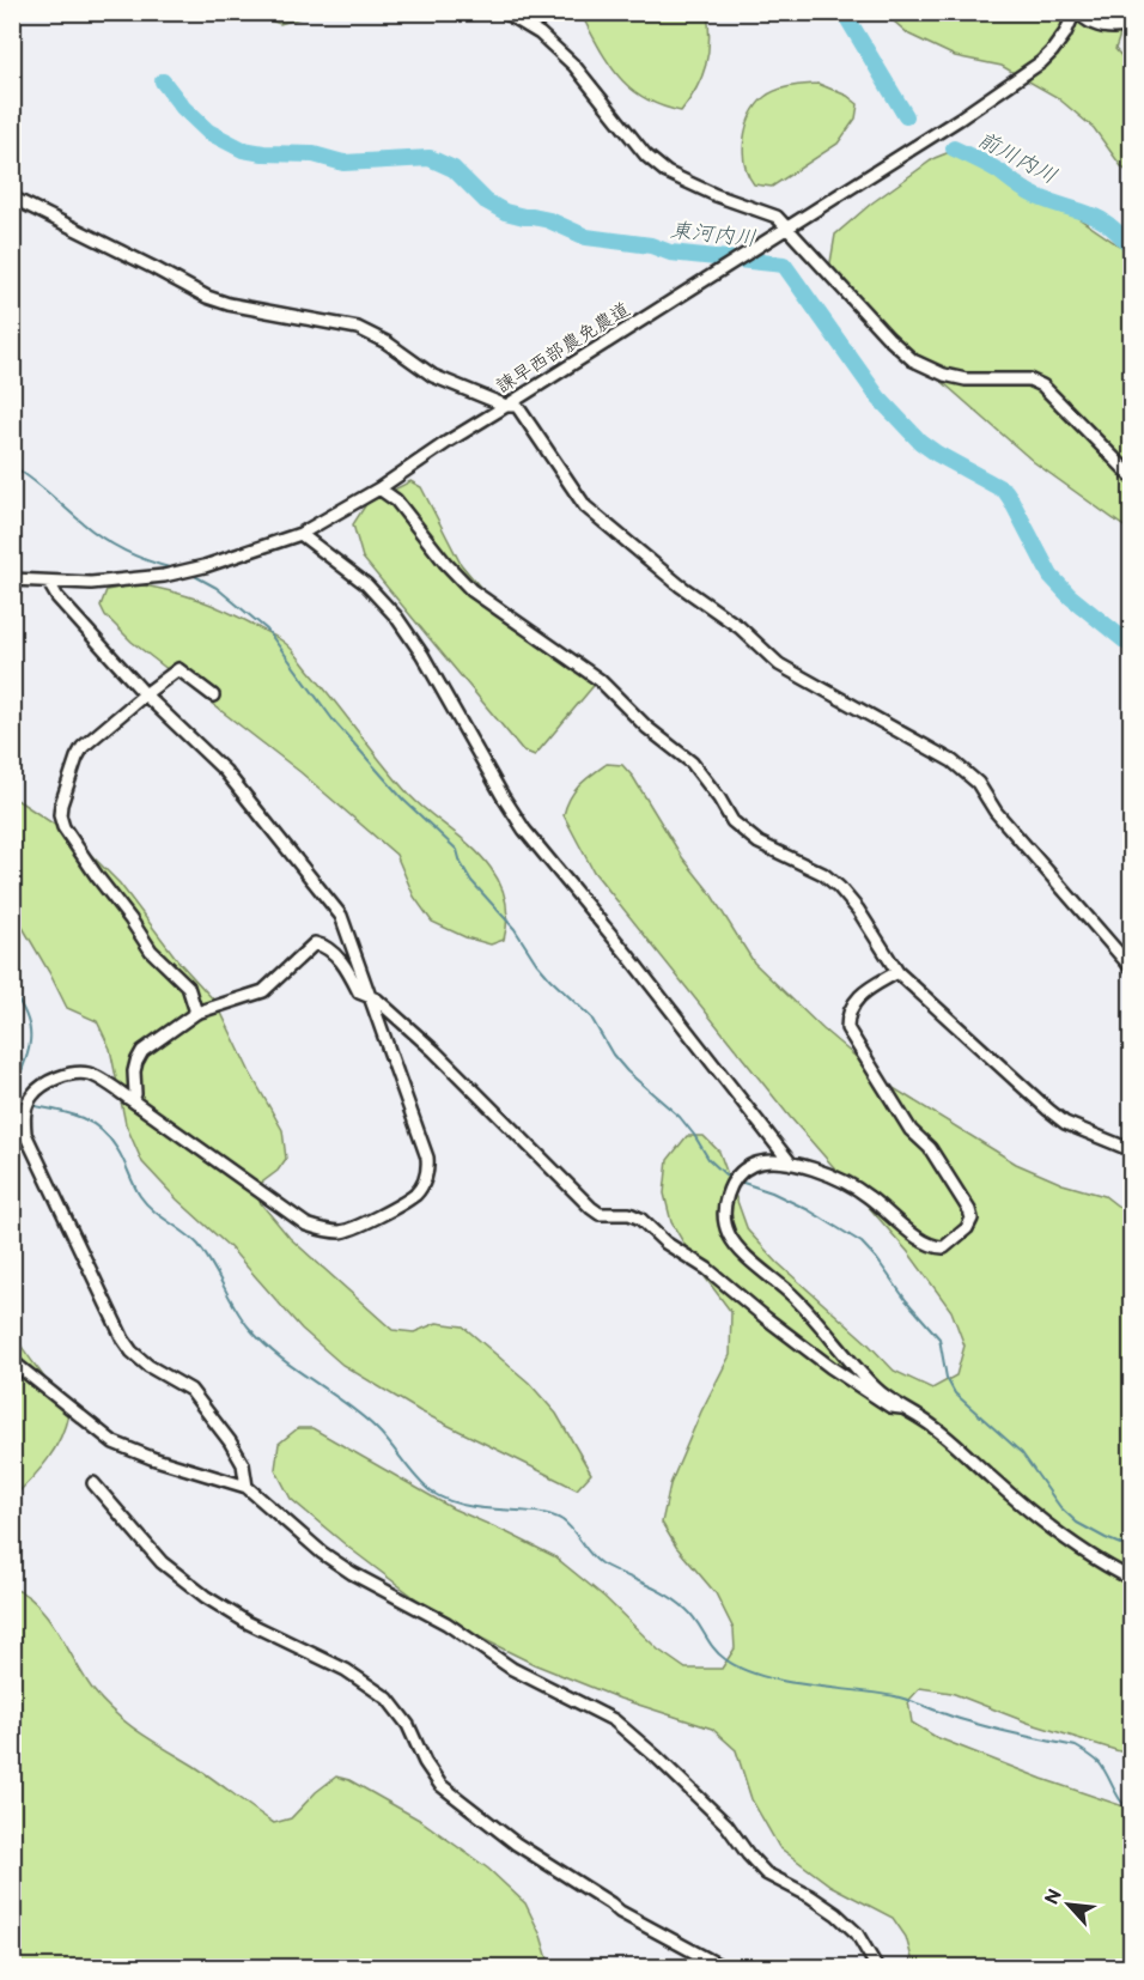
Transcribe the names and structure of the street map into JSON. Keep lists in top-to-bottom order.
{
  "streets": {
    "street": ["諫早西部農免農道"]
  },
  "water": ["前川内川", "東河内川"],
  "north": "top left"
}
